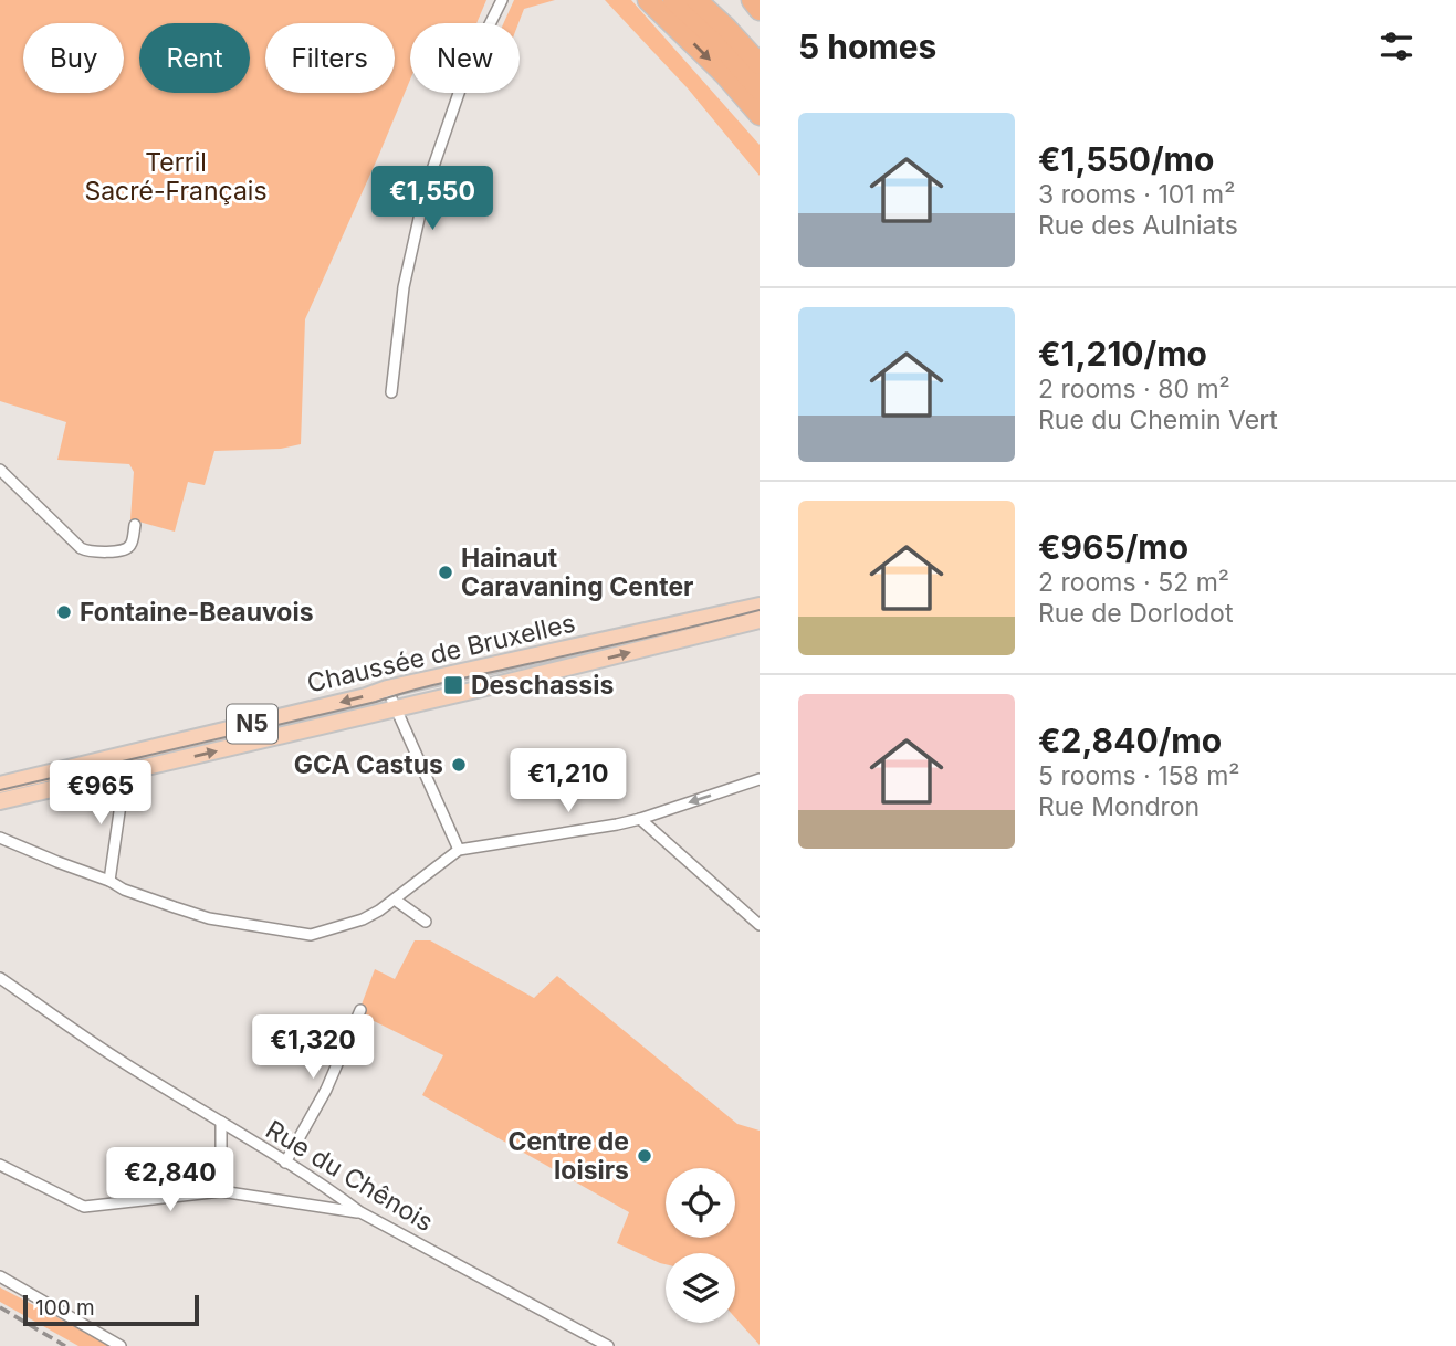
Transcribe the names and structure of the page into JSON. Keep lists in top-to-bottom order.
{
  "streets": {
    "main road": ["Chaussée de Bruxelles", "N5"],
    "street": ["Rue du Chênois"]
  },
  "parks": ["Terril Sacré-Français"],
  "places": {
    "other": [
      "Hainaut Caravaning Center",
      "Fontaine-Beauvois",
      "GCA Castus",
      "Centre de loisirs"
    ],
    "transit": ["Deschassis"]
  },
  "scale_bar": "100 m",
  "page": {
    "heading": "5 homes",
    "chip": [
      "Buy",
      "Rent",
      "Filters",
      "New"
    ],
    "list": [
      {
        "name": "€1,550/mo",
        "note": "3 rooms · 101 m² · Rue des Aulniats"
      },
      {
        "name": "€1,210/mo",
        "note": "2 rooms · 80 m² · Rue du Chemin Vert"
      },
      {
        "name": "€965/mo",
        "note": "2 rooms · 52 m² · Rue de Dorlodot"
      },
      {
        "name": "€2,840/mo",
        "note": "5 rooms · 158 m² · Rue Mondron"
      }
    ],
    "price": [
      "€1,550",
      "€1,210",
      "€965",
      "€1,320",
      "€2,840"
    ],
    "scale": "100 m"
  }
}
